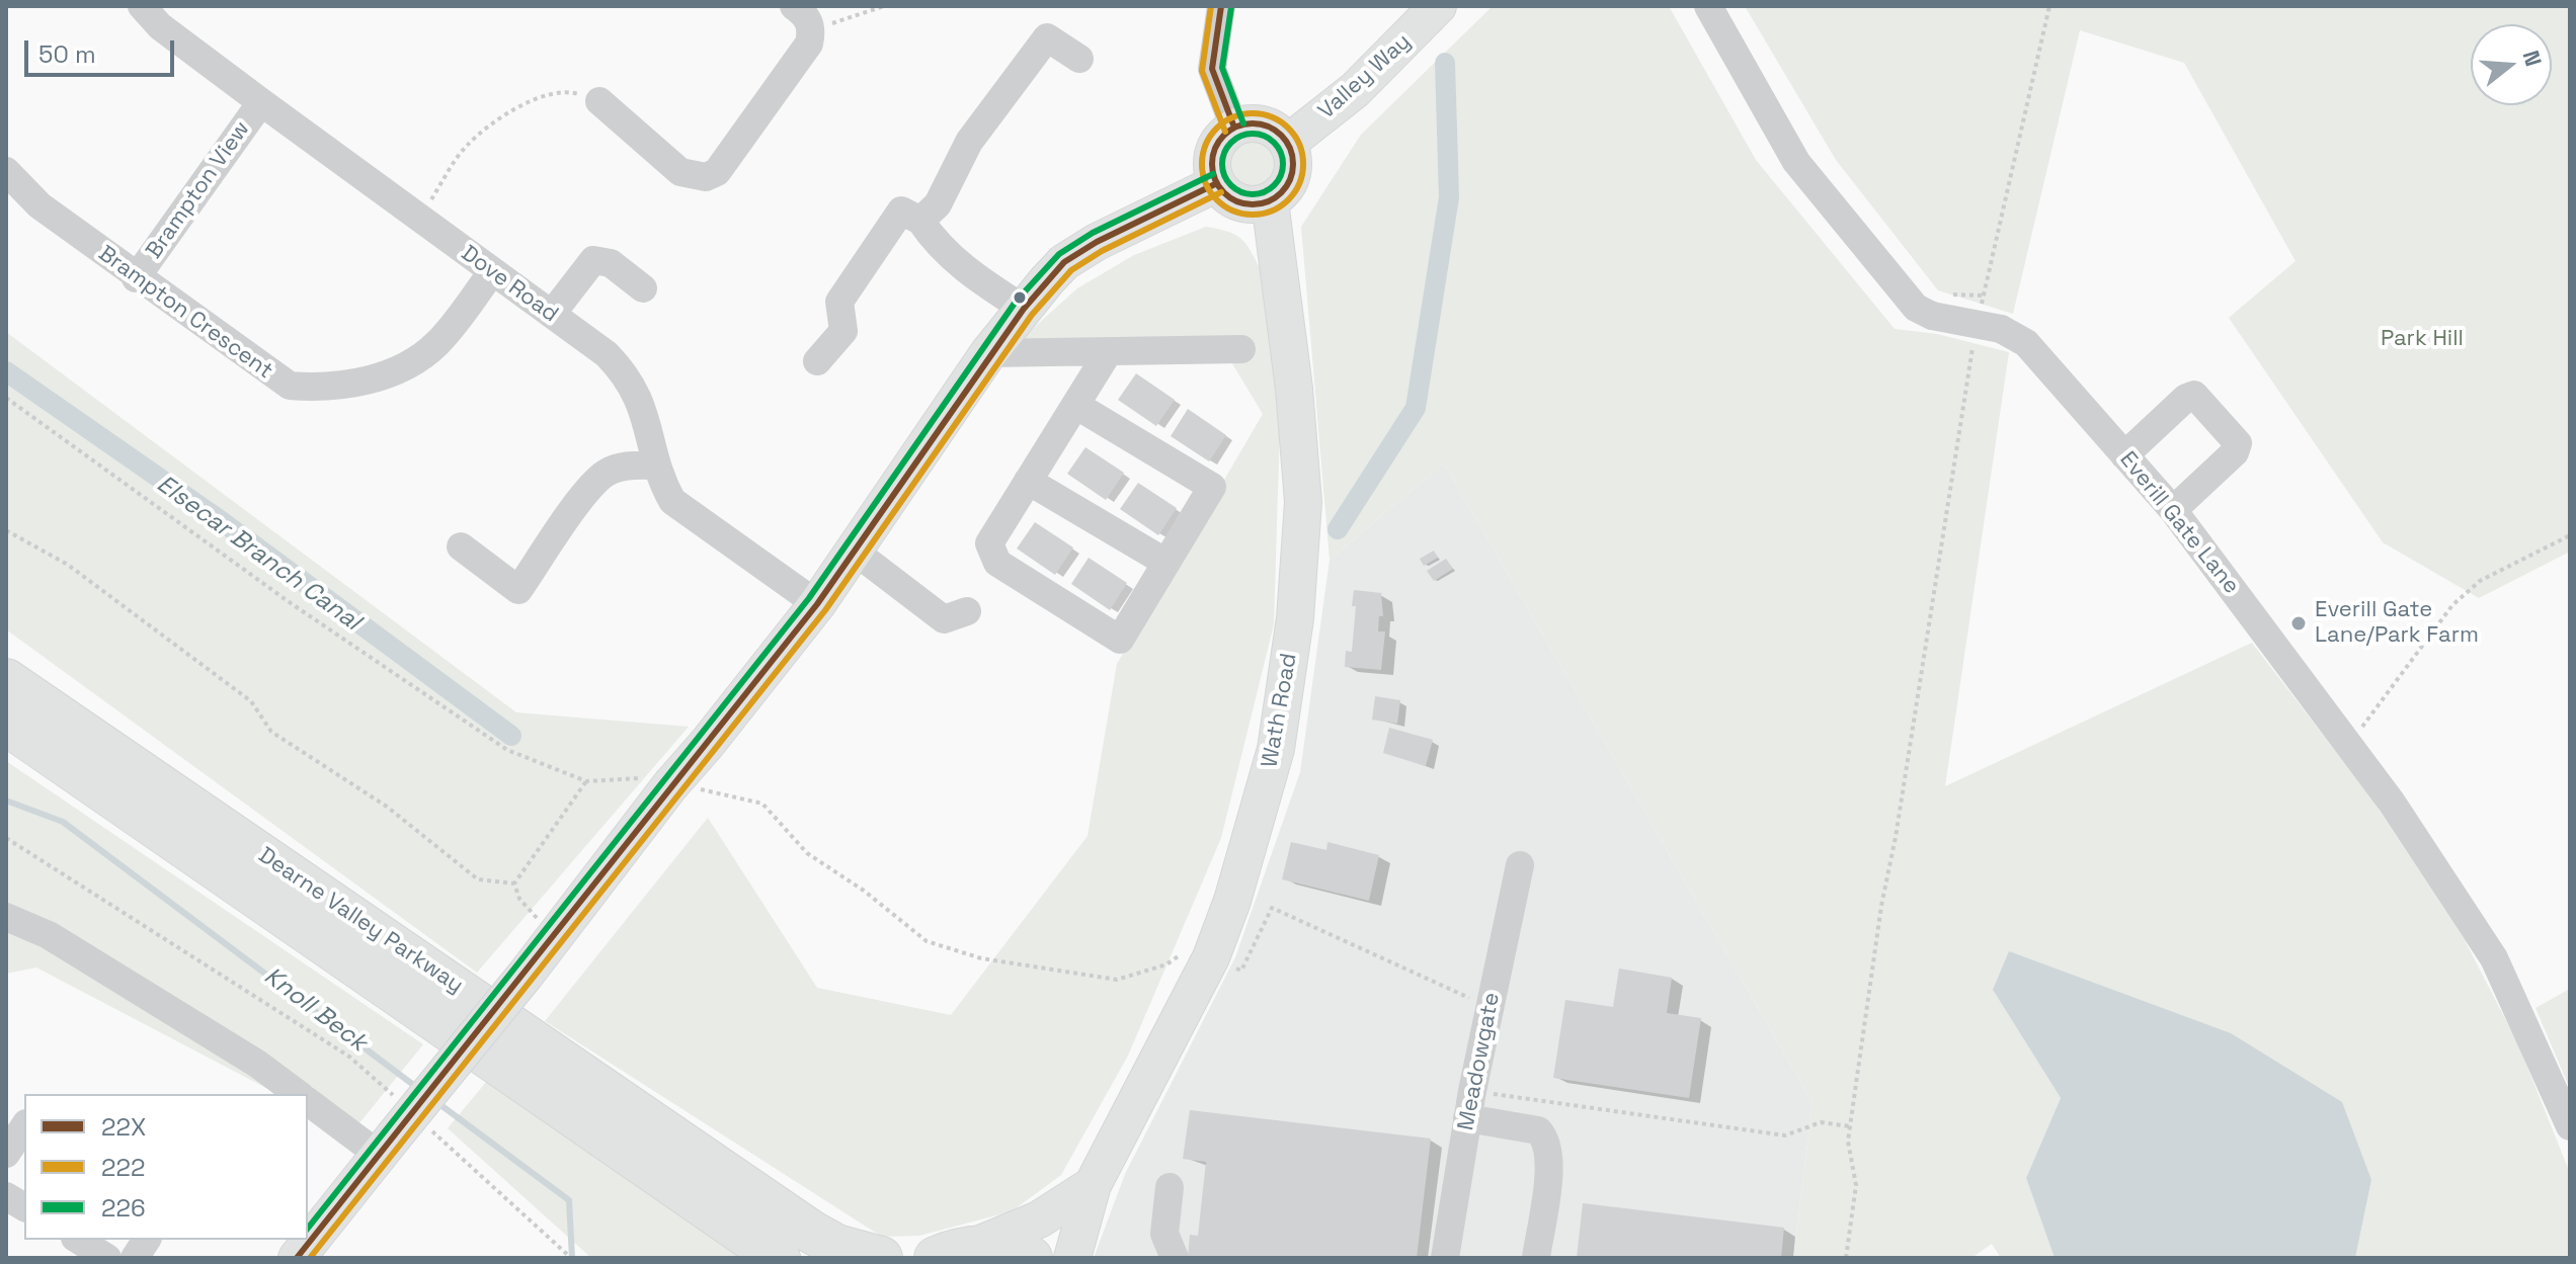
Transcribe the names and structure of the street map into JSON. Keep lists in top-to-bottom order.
{
  "streets": {
    "highway": ["Dearne Valley Parkway"],
    "main road": ["Valley Way", "Wath Road"],
    "street": [
      "Brampton View",
      "Dove Road",
      "Brampton Crescent",
      "Everill Gate Lane",
      "Meadowgate"
    ]
  },
  "crossings": [
    ["Valley Way", "Wath Road"],
    ["Brampton View", "Dove Road"],
    ["Brampton View", "Brampton Crescent"],
    ["Dove Road", "Brampton Crescent"]
  ],
  "water": ["Elsecar Branch Canal", "Knoll Beck"],
  "parks": ["Park Hill"],
  "places": ["Everill Gate Lane/Park Farm"],
  "lines": ["transit line 22X", "transit line 222", "transit line 226"],
  "legend": ["22X", "222", "226"],
  "scale_bar": "50 m",
  "north": "right"
}
